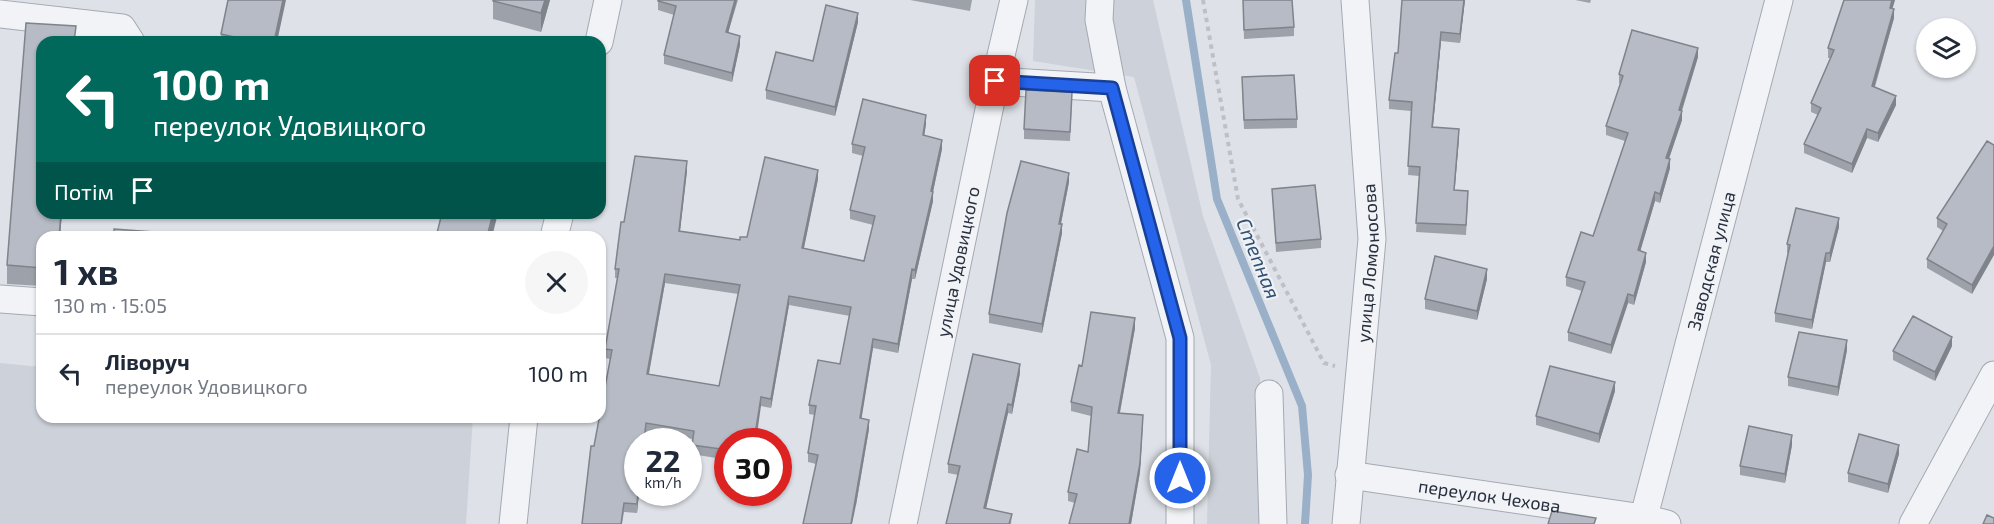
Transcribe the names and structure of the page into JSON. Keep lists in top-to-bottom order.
{
  "streets": {
    "street": [
      "улица Удовицкого",
      "улица Ломоносова",
      "Заводская улица",
      "переулок Чехова"
    ]
  },
  "crossings": [
    ["улица Ломоносова", "переулок Чехова"],
    ["Заводская улица", "переулок Чехова"]
  ],
  "water": ["Степная"],
  "page": {
    "turn": ["100 m", "переулок Удовицкого"],
    "then": "Потім",
    "heading": ["1 хв", "130 m · 15:05"],
    "list": [
      {
        "name": "Ліворуч",
        "note": "переулок Удовицкого",
        "value": "100 m"
      }
    ],
    "speed": "22 km/h",
    "limit": "30"
  }
}
